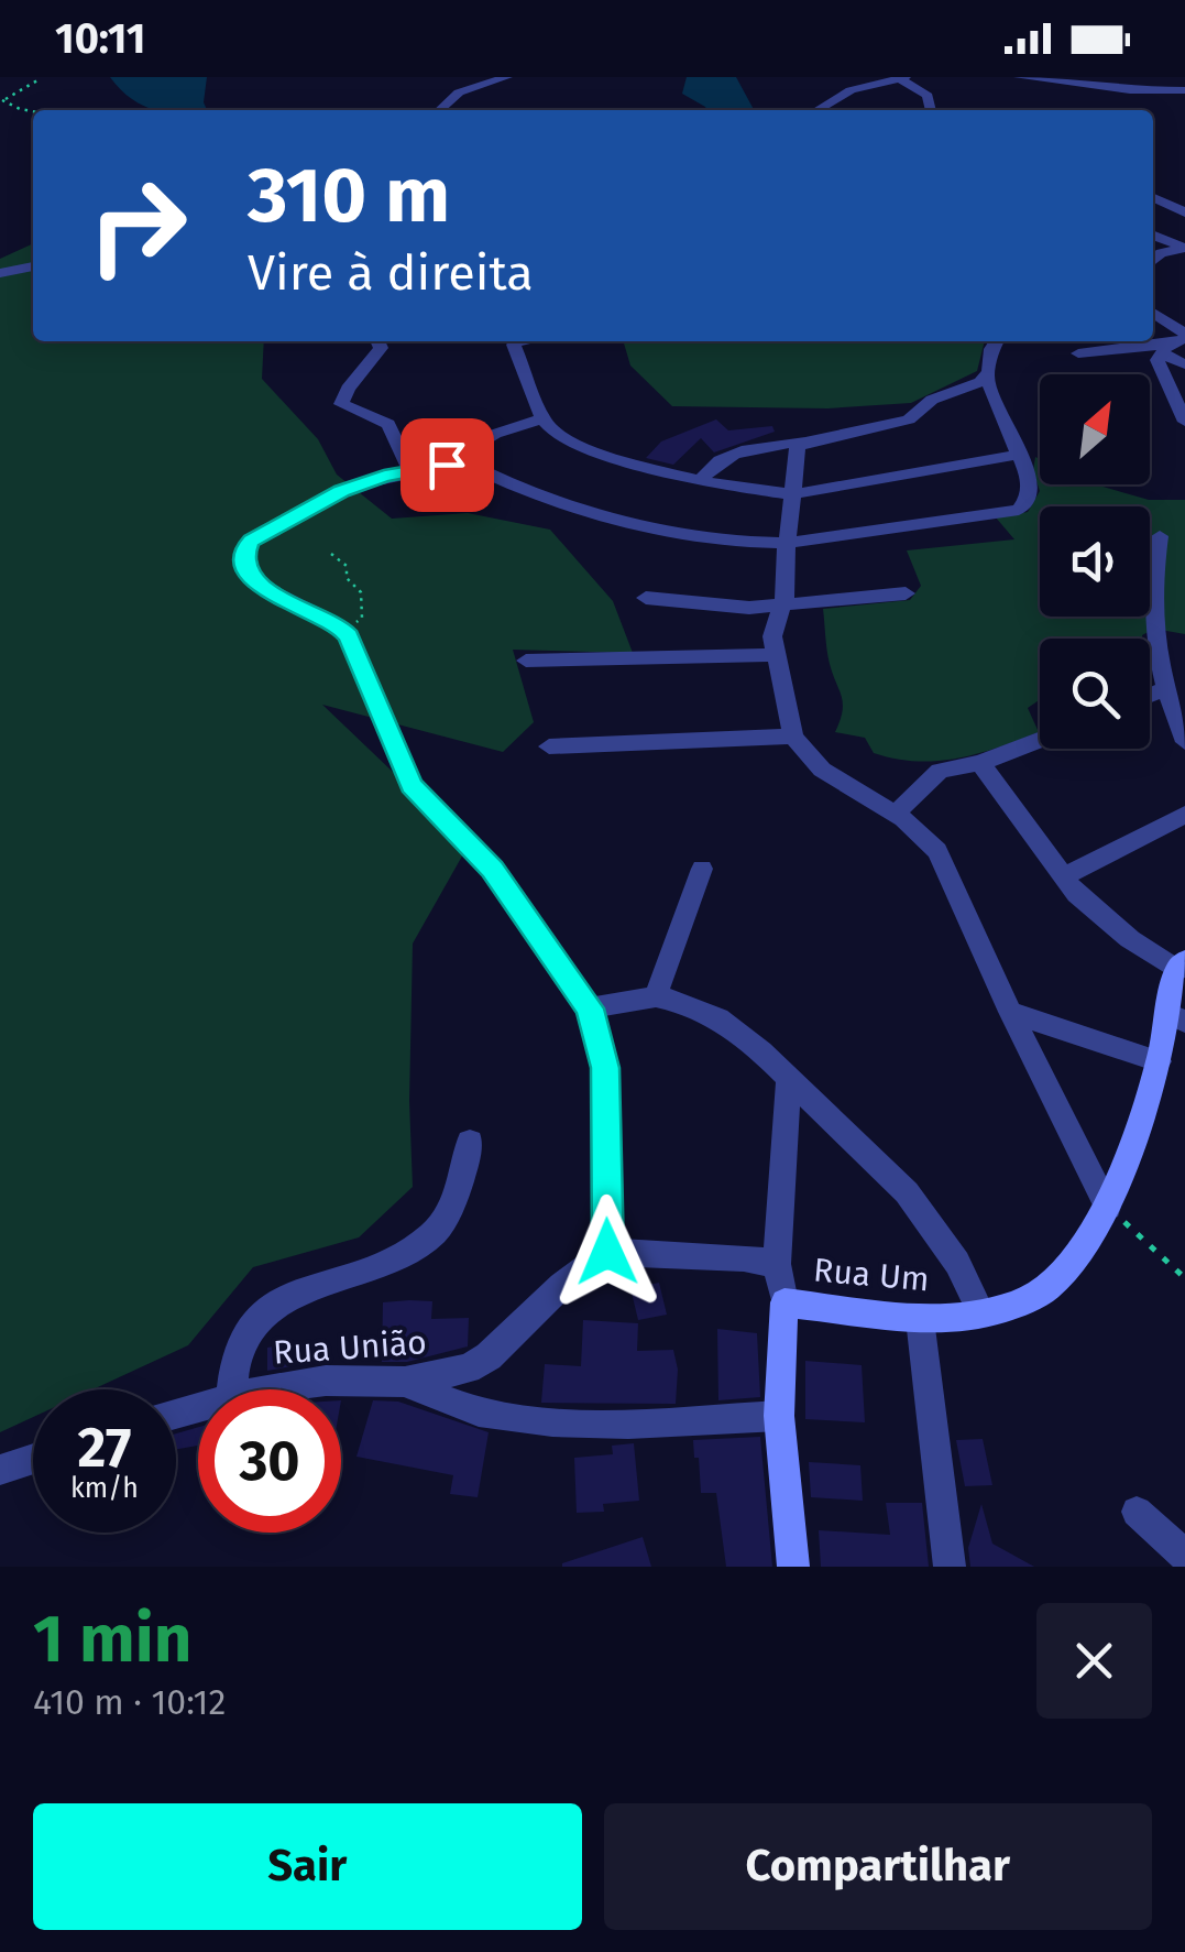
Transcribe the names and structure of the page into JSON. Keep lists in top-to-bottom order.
{
  "streets": {
    "street": ["Rua Um", "Rua União"]
  },
  "north": "top right",
  "page": {
    "status": "10:11",
    "turn": ["310 m", "Vire à direita"],
    "speed": "27 km/h",
    "limit": "30",
    "heading": ["1 min", "410 m · 10:12"],
    "buttons": ["Sair", "Compartilhar"]
  }
}
